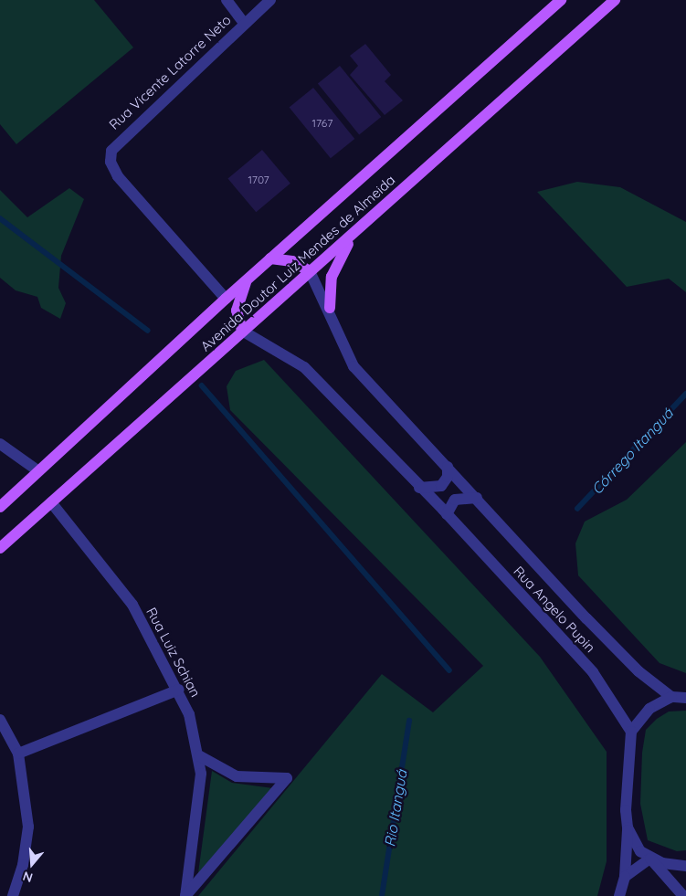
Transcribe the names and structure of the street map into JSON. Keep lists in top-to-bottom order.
{
  "streets": {
    "main road": ["Avenida Doutor Luiz Mendes de Almeida"],
    "street": ["Rua Vicente Latorre Neto", "Rua Angelo Pupin", "Rua Luiz Schian"]
  },
  "crossings": [
    ["Rua Vicente Latorre Neto", "Avenida Doutor Luiz Mendes de Almeida"],
    ["Avenida Doutor Luiz Mendes de Almeida", "Rua Angelo Pupin"],
    ["Avenida Doutor Luiz Mendes de Almeida", "Rua Luiz Schian"]
  ],
  "water": ["Córrego Itanguá", "Rio Itanguá"],
  "house_numbers": ["1767", "1707"],
  "north": "bottom"
}
